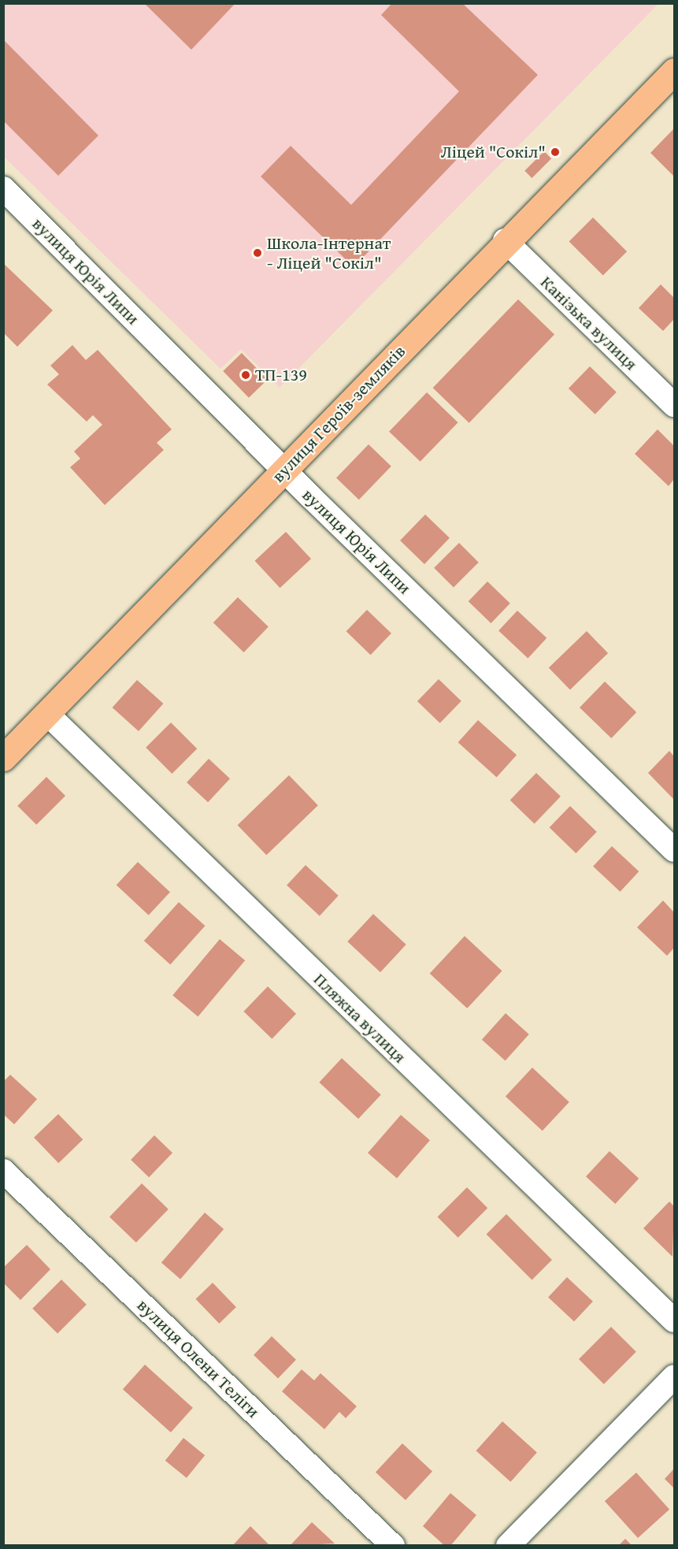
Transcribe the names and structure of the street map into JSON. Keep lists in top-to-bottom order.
{
  "streets": {
    "main road": ["вулиця Героїв-земляків"],
    "street": [
      "вулиця Юрія Липи",
      "Канізька вулиця",
      "Пляжна вулиця",
      "вулиця Олени Теліги"
    ]
  },
  "crossings": [
    ["вулиця Юрія Липи", "вулиця Героїв-земляків"],
    ["Канізька вулиця", "вулиця Героїв-земляків"],
    ["вулиця Героїв-земляків", "Пляжна вулиця"]
  ],
  "places": ["Ліцей \"Сокіл\"", "Школа-Інтернат - Ліцей \"Сокіл\"", "ТП-139"]
}
